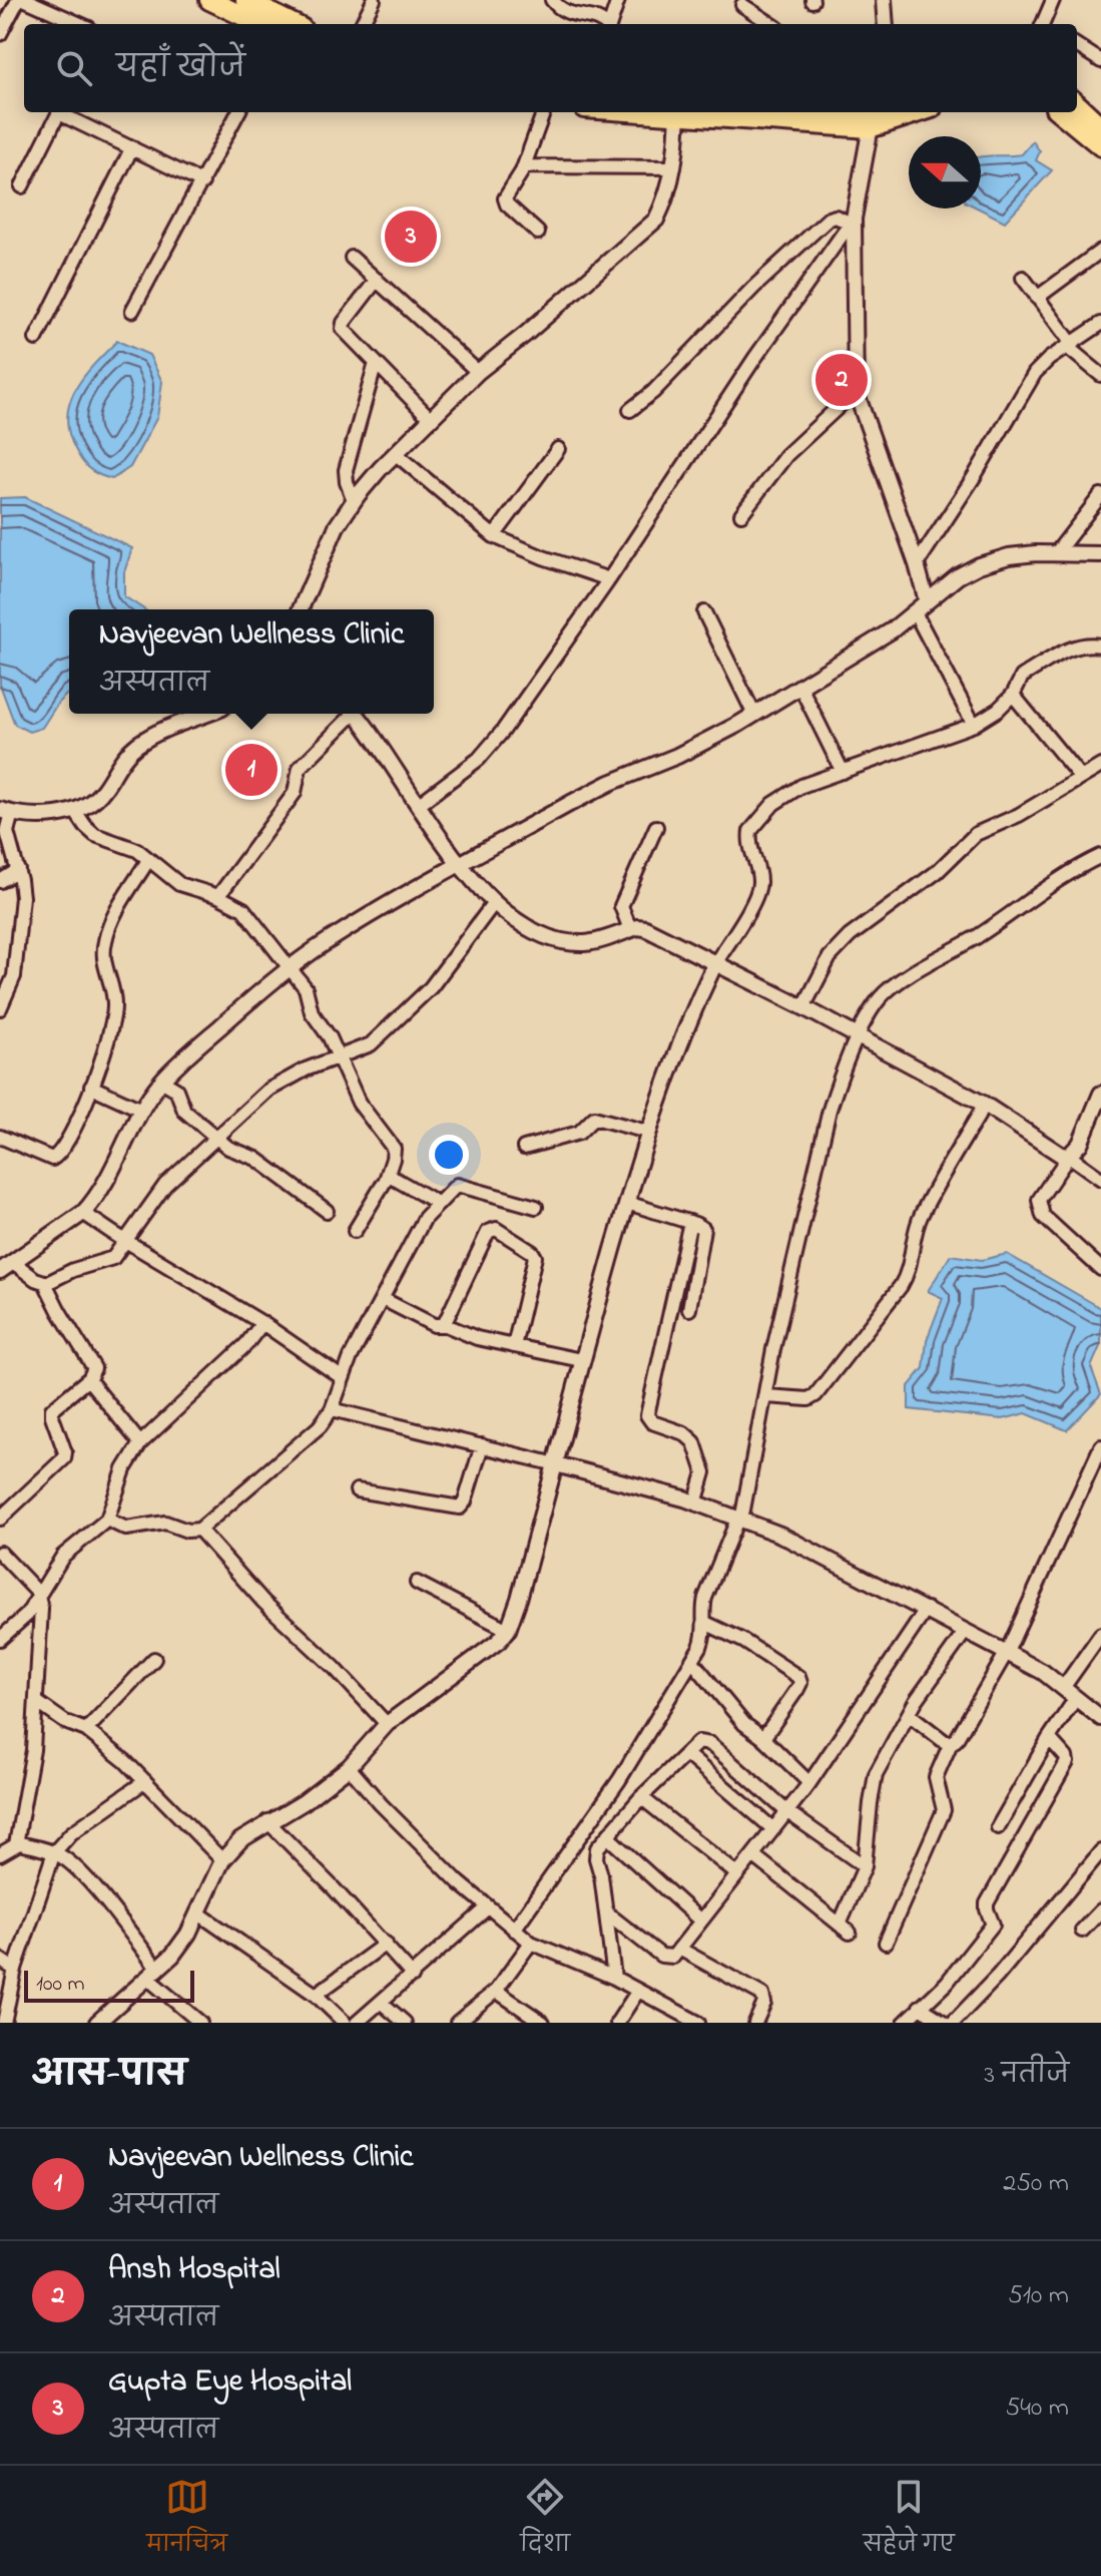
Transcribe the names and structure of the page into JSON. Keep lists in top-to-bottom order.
{
  "scale_bar": "100 m",
  "north": "left",
  "page": {
    "search": "यहाँ खोजें",
    "pins": ["3", "2", "1"],
    "popup": ["Navjeevan Wellness Clinic", "अस्पताल"],
    "scale": "100 m",
    "heading": ["आस-पास", "3 नतीजे"],
    "list": [
      {
        "mark": "1",
        "name": "Navjeevan Wellness Clinic",
        "note": "अस्पताल",
        "value": "250 m"
      },
      {
        "mark": "2",
        "name": "Ansh Hospital",
        "note": "अस्पताल",
        "value": "510 m"
      },
      {
        "mark": "3",
        "name": "Gupta Eye Hospital",
        "note": "अस्पताल",
        "value": "540 m"
      }
    ],
    "nav": ["मानचित्र", "दिशा", "सहेजे गए"]
  }
}
